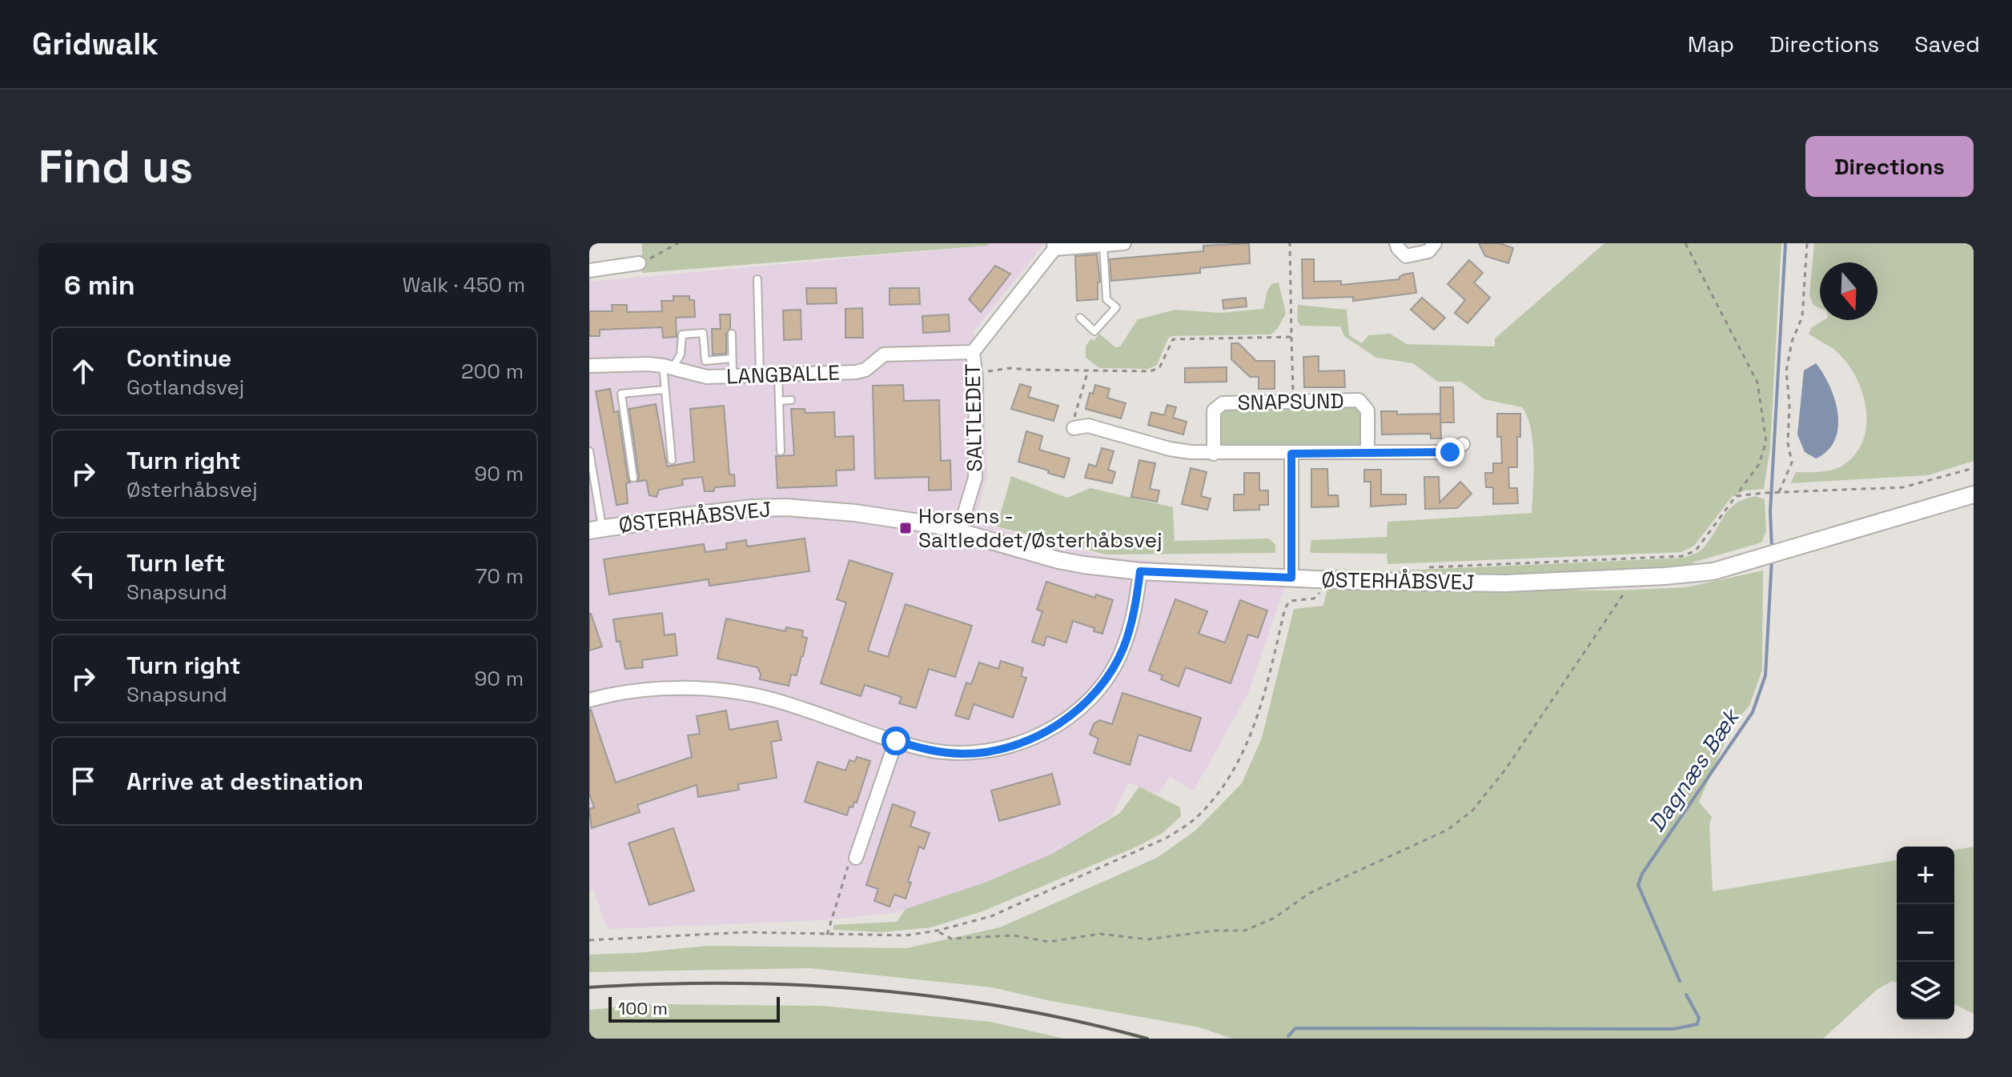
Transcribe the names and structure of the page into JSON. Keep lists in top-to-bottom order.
{
  "streets": {
    "street": [
      "LANGBALLE",
      "SNAPSUND",
      "SALTLEDET",
      "ØSTERHÅBSVEJ"
    ]
  },
  "crossings": [
    ["LANGBALLE", "SALTLEDET"],
    ["SALTLEDET", "ØSTERHÅBSVEJ"]
  ],
  "water": ["Dagnæs Bæk"],
  "places": {
    "transit": ["Horsens - Saltleddet/Østerhåbsvej"]
  },
  "scale_bar": "100 m",
  "north": "bottom",
  "page": {
    "header": "Gridwalk",
    "nav": ["Map", "Directions", "Saved"],
    "buttons": "Directions",
    "title": "Find us",
    "heading": ["6 min", "Walk · 450 m"],
    "list": [
      ["Continue", "Gotlandsvej", "200 m"],
      ["Turn right", "Østerhåbsvej", "90 m"],
      ["Turn left", "Snapsund", "70 m"],
      ["Turn right", "Snapsund", "90 m"],
      "Arrive at destination"
    ],
    "map_buttons": ["+", "−"],
    "scale": "100 m"
  }
}
